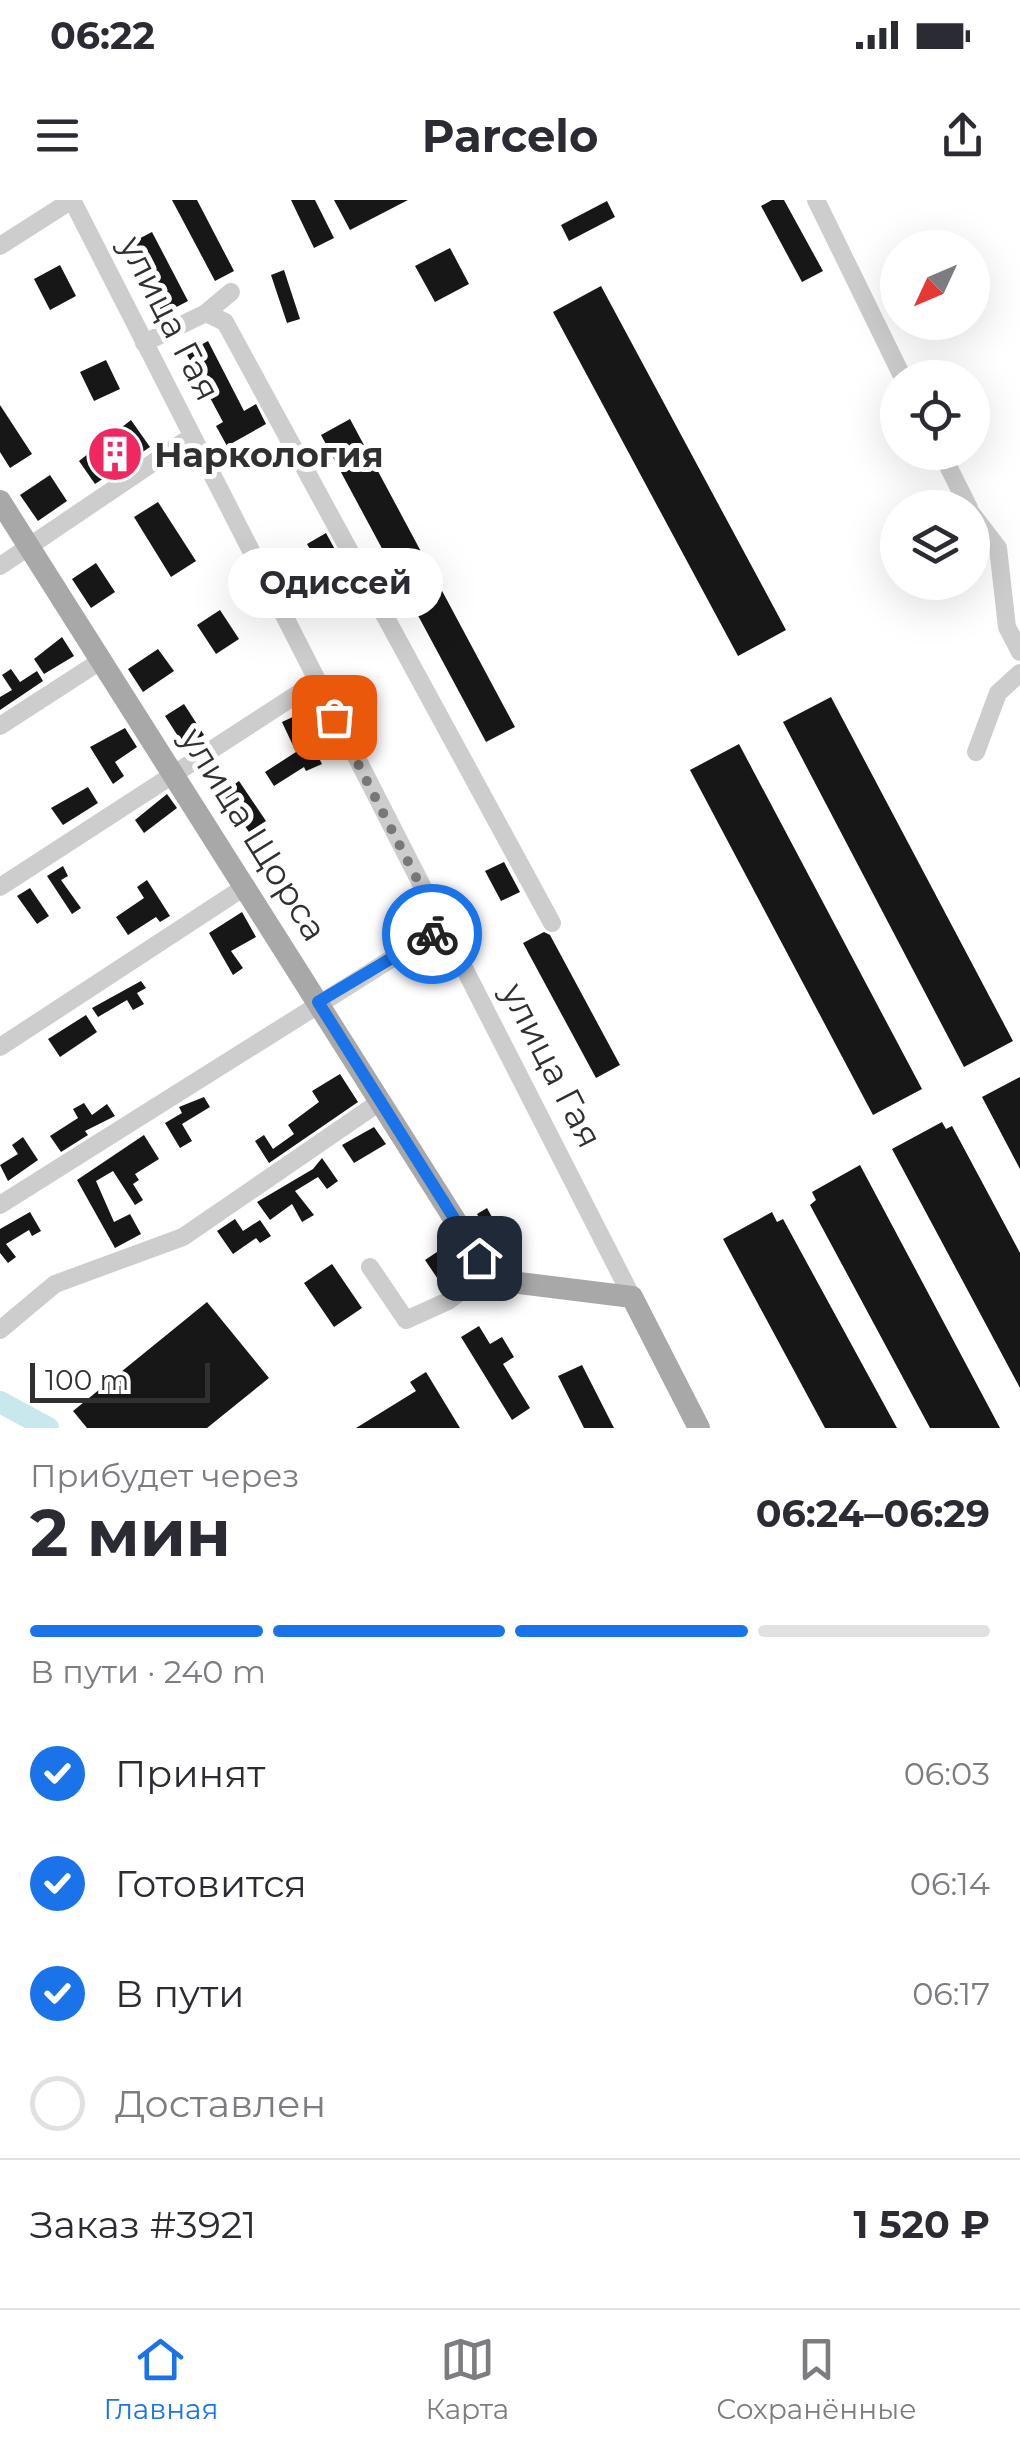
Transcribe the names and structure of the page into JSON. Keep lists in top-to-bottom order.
{
  "streets": {
    "main road": ["улица Гая", "улица Щорса"]
  },
  "places": {
    "building": ["Наркология"],
    "other": ["Одиссей"]
  },
  "scale_bar": "100 m",
  "north": "bottom left",
  "page": {
    "status": "06:22",
    "header": "Parcelo",
    "bubble": "Одиссей",
    "scale": "100 m",
    "heading": ["2 мин", "Прибудет через", "06:24–06:29"],
    "panel": ["Заказ #3921", "1 520 ₽"],
    "bar": "В пути · 240 m",
    "list": [
      ["Принят", "06:03"],
      ["Готовится", "06:14"],
      ["В пути", "06:17"],
      "Доставлен"
    ],
    "tabs": ["Главная", "Карта", "Сохранённые"]
  }
}
